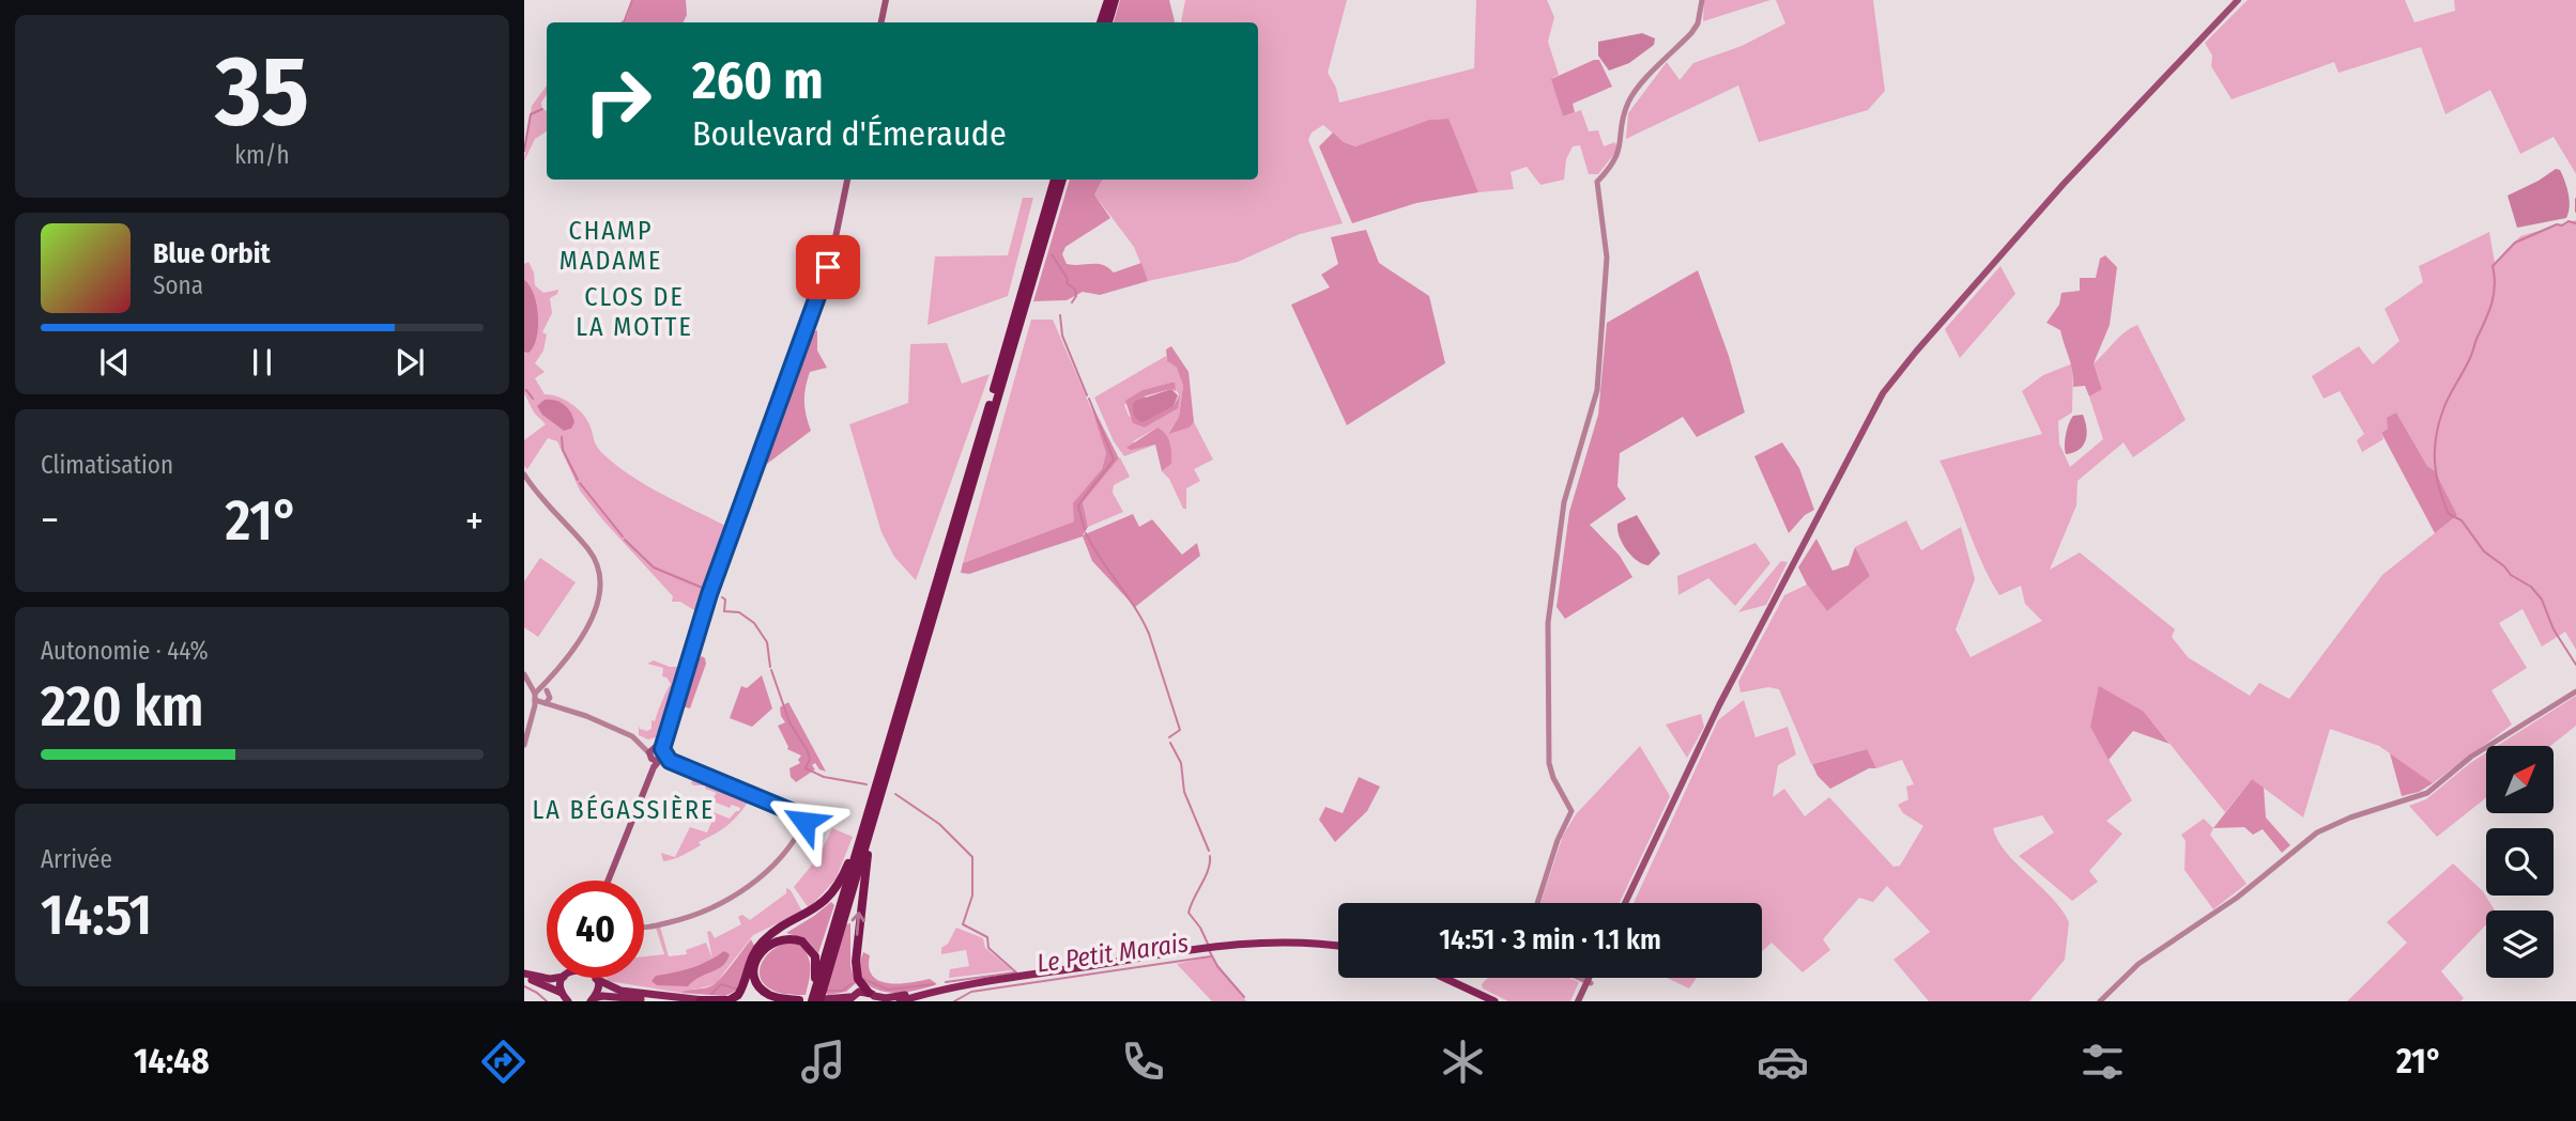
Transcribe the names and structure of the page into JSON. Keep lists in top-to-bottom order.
{
  "districts": ["CHAMP MADAME", "CLOS DE LA MOTTE", "LA BÉGASSIÈRE"],
  "water": ["Le Petit Marais"],
  "north": "top right",
  "page": {
    "tile": [
      ["35", "km/h"],
      "Climatisation",
      ["Autonomie · 44%", "220 km"],
      ["Arrivée", "14:51"]
    ],
    "turn": ["260 m", "Boulevard d'Émeraude"],
    "song": ["Blue Orbit", "Sona"],
    "heat": ["−", "21°", "+"],
    "limit": "40",
    "trip": "14:51 · 3 min · 1.1 km",
    "tabs": ["14:48", "21°"]
  }
}
